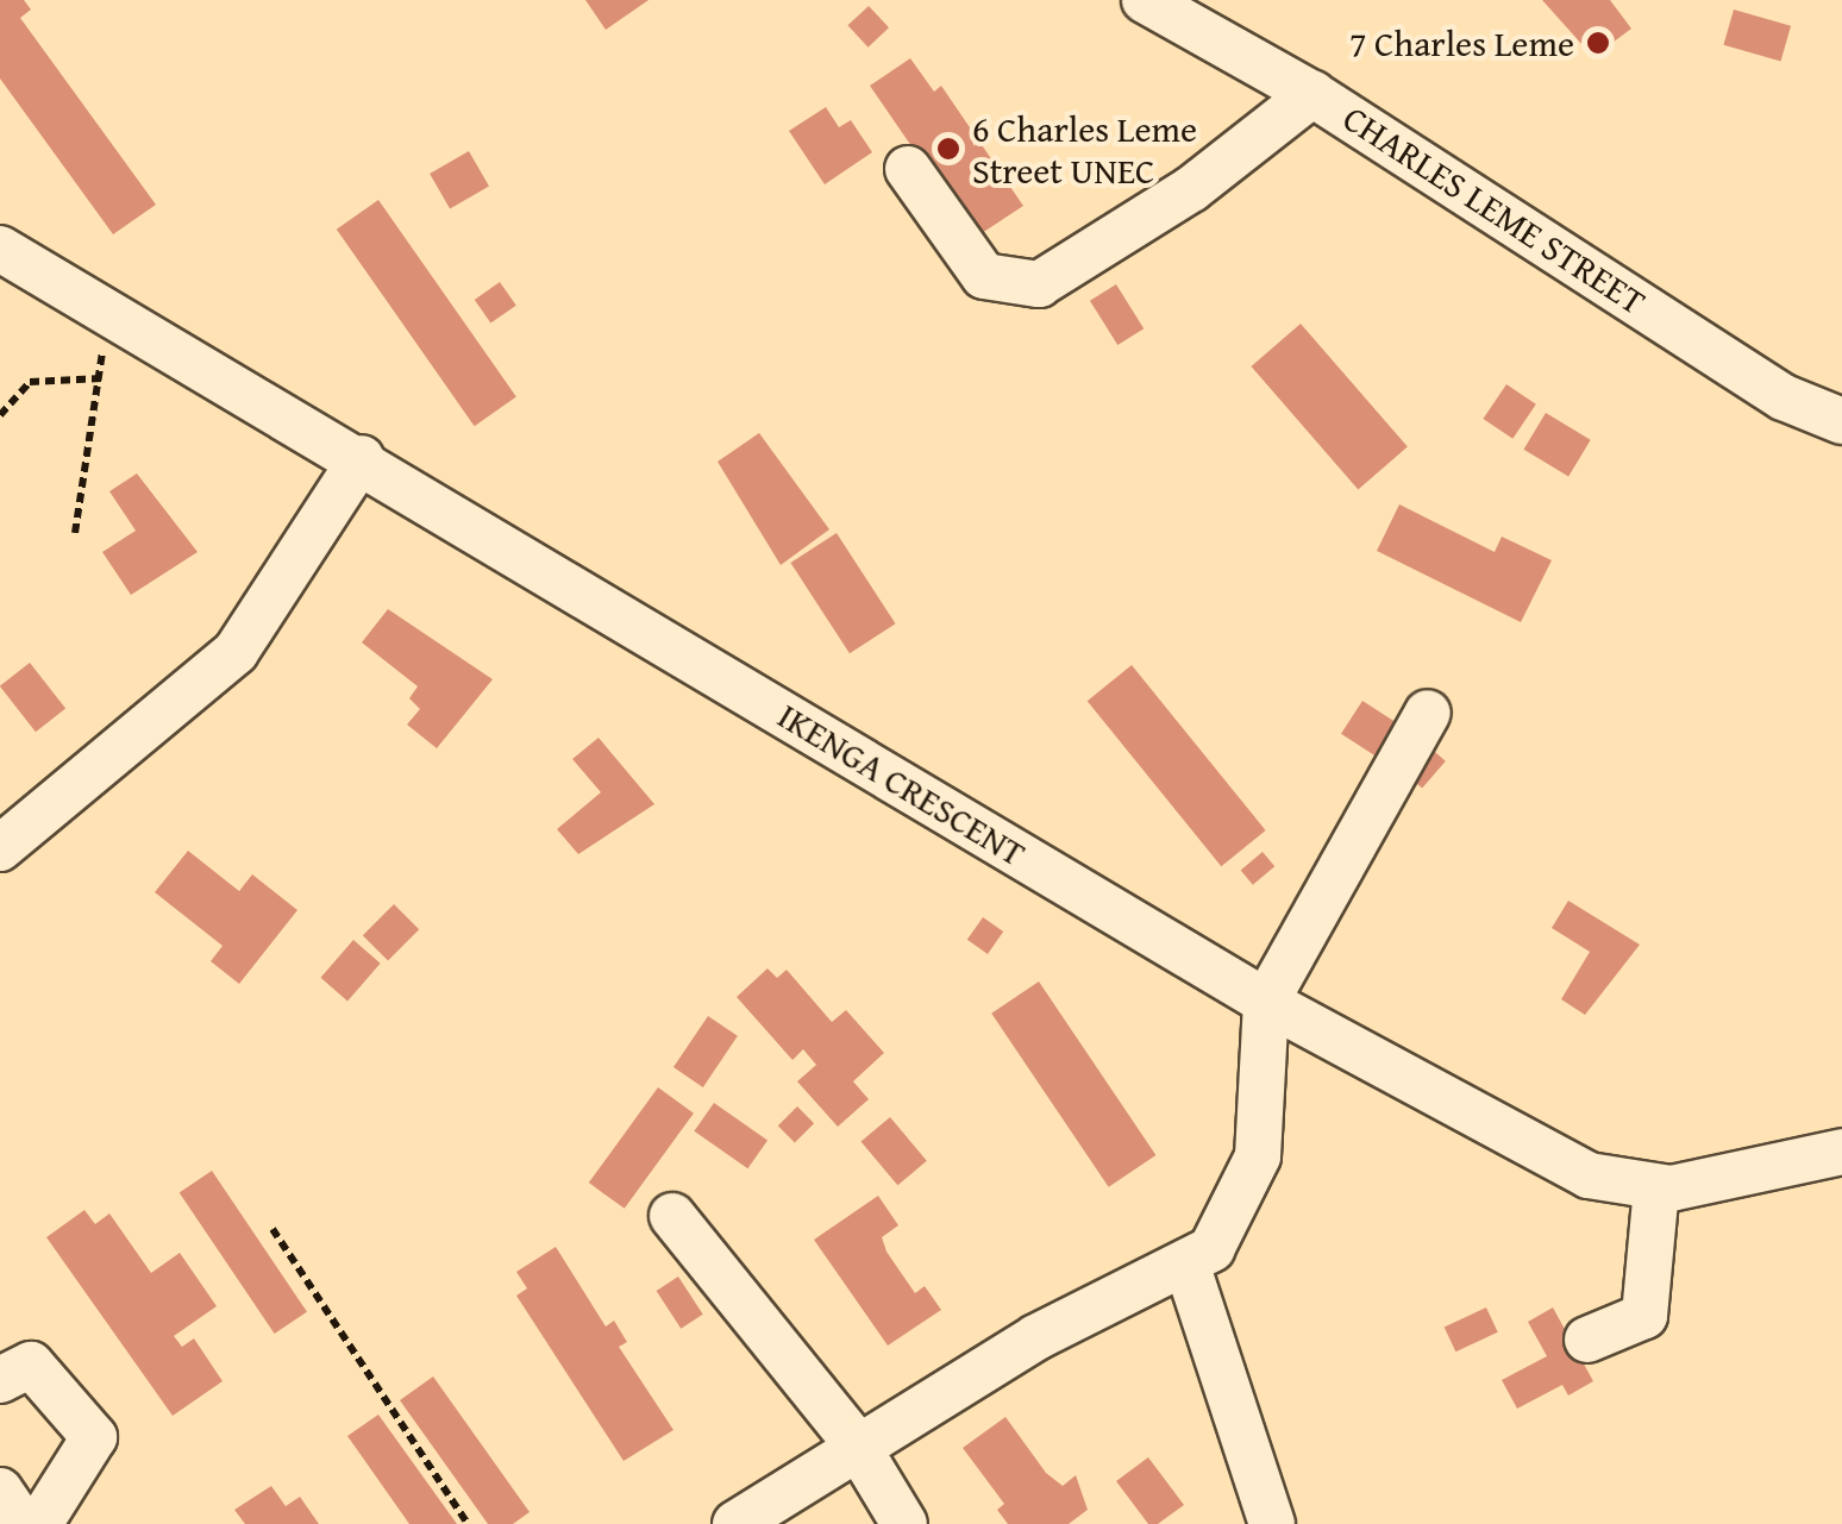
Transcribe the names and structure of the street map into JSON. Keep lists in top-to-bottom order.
{
  "streets": {
    "street": ["CHARLES LEME STREET", "IKENGA CRESCENT"]
  },
  "places": ["7 Charles Leme", "6 Charles Leme Street UNEC"]
}
